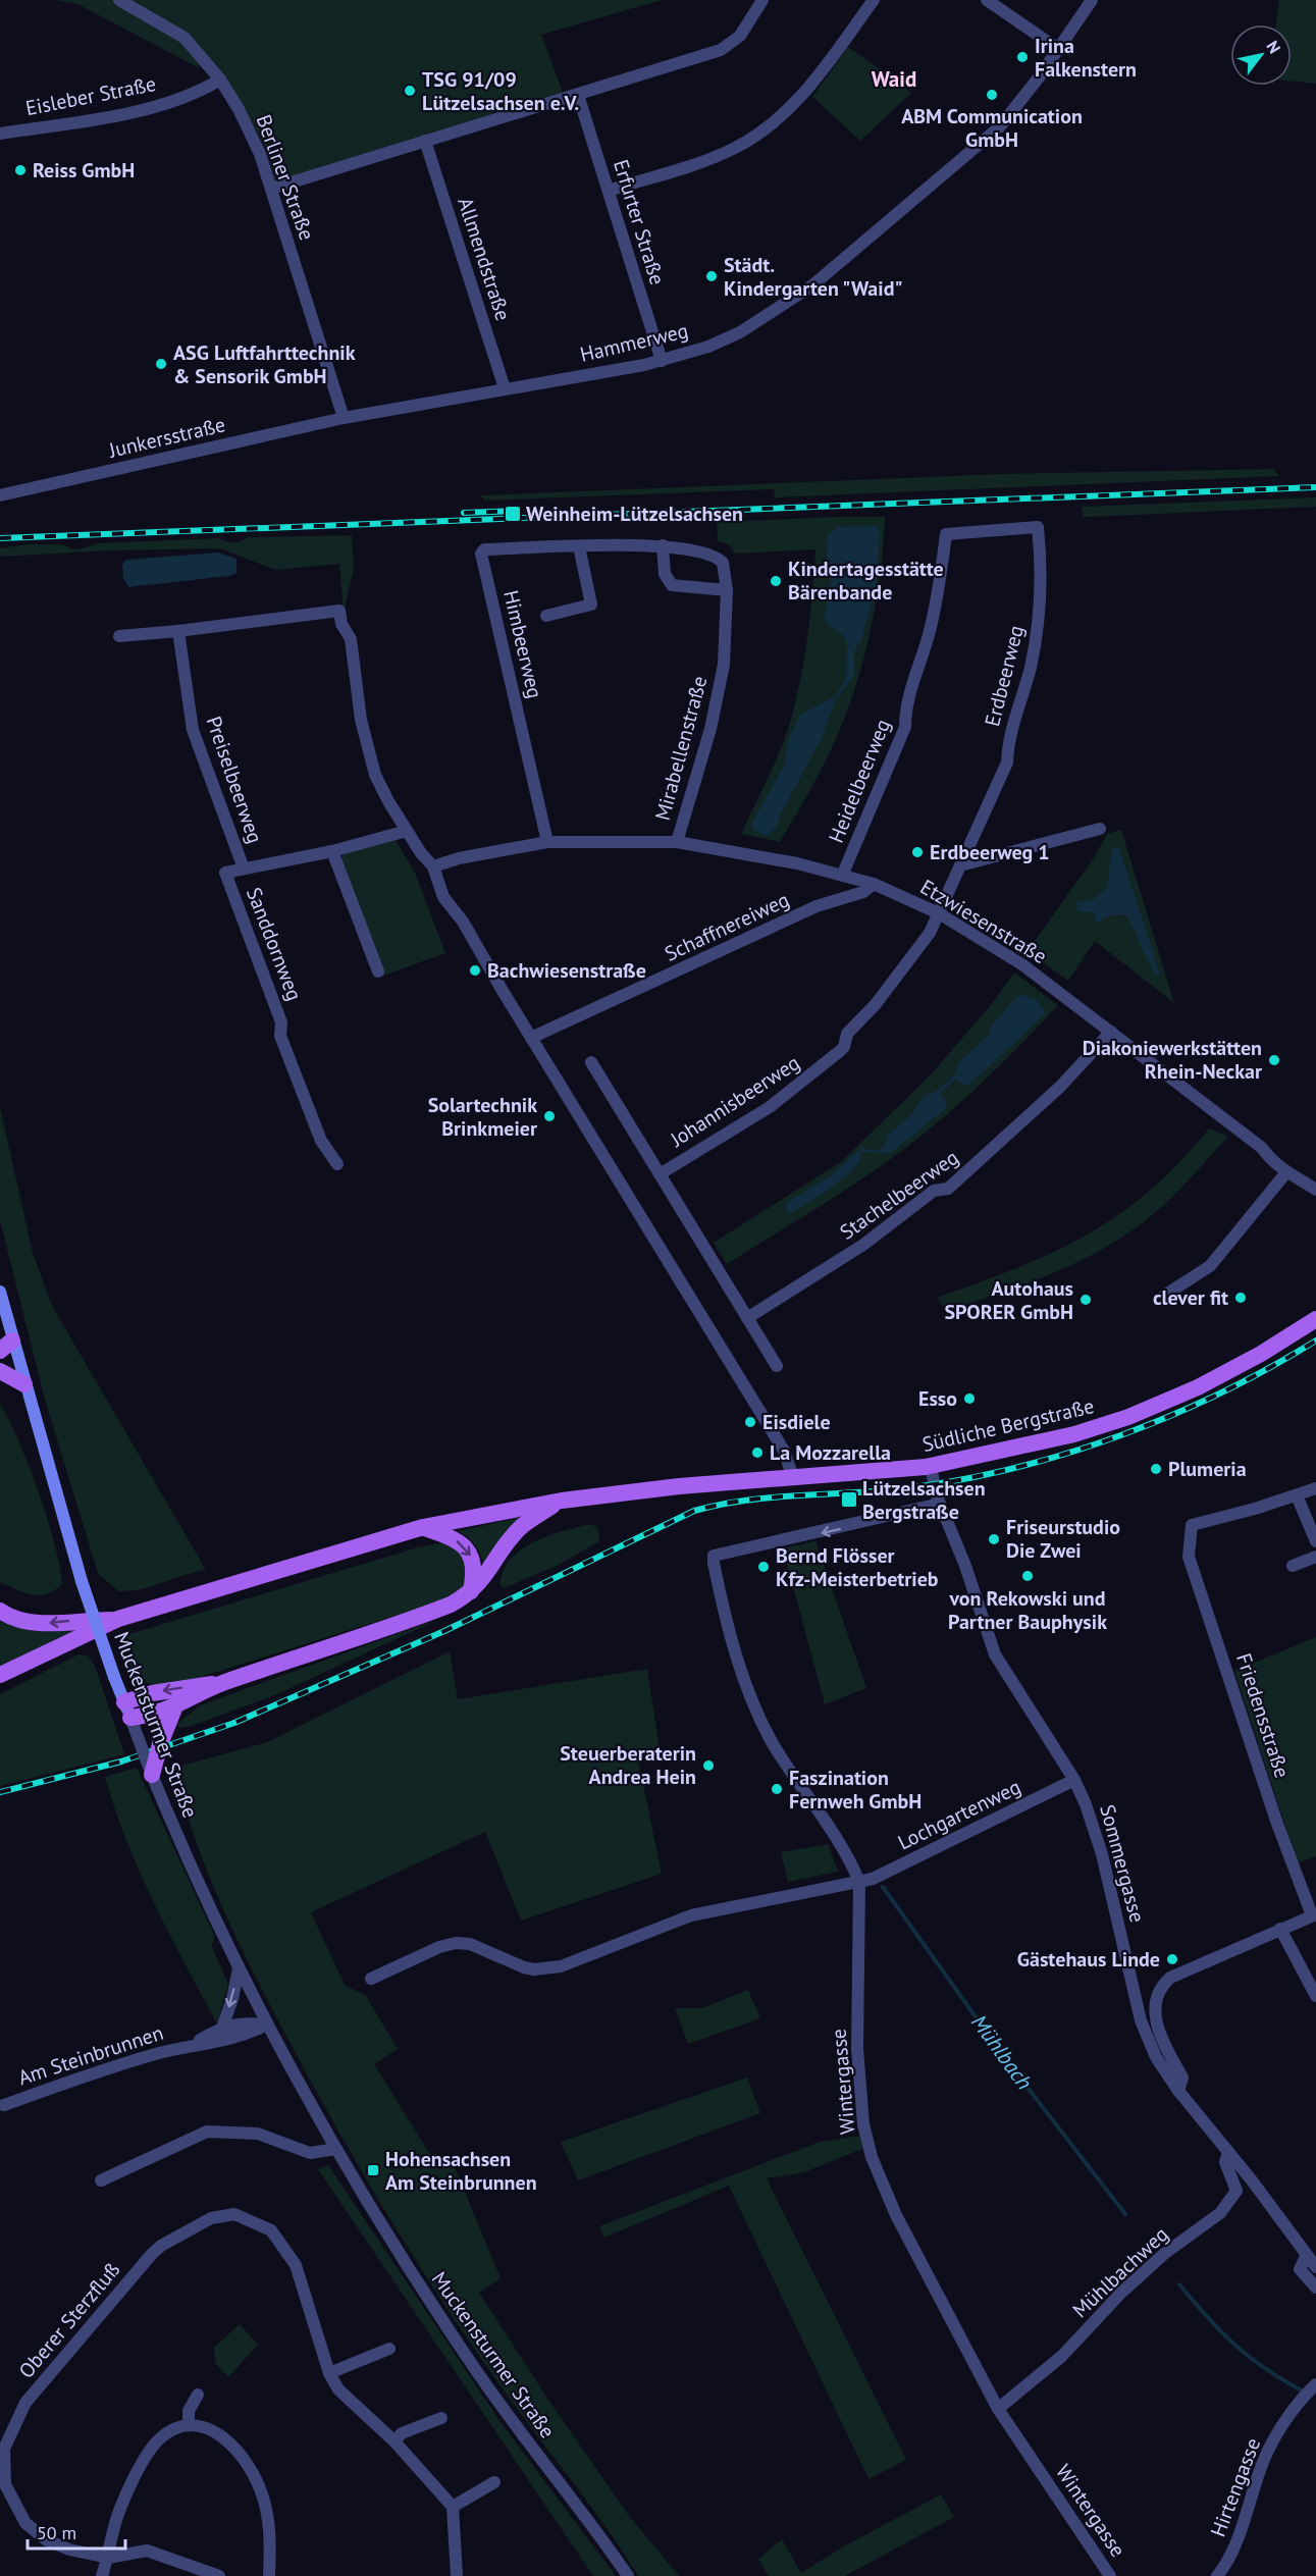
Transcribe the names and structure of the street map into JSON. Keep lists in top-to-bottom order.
{
  "streets": {
    "main road": ["Südliche Bergstraße", "Muckensturmer Straße"],
    "street": [
      "Eisleber Straße",
      "Berliner Straße",
      "Erfurter Straße",
      "Allmendstraße",
      "Hammerweg",
      "Junkersstraße",
      "Himbeerweg",
      "Erdbeerweg",
      "Mirabellenstraße",
      "Preiselbeerweg",
      "Heidelbeerweg",
      "Etzwiesenstraße",
      "Schaffnereiweg",
      "Sanddornweg",
      "Johannisbeerweg",
      "Stachelbeerweg",
      "Friedensstraße",
      "Lochgartenweg",
      "Sommergasse",
      "Am Steinbrunnen",
      "Wintergasse",
      "Mühlbachweg",
      "Oberer Sterzfluß",
      "Hirtengasse"
    ]
  },
  "crossings": [
    ["Eisleber Straße", "Berliner Straße"],
    ["Berliner Straße", "Hammerweg"],
    ["Berliner Straße", "Junkersstraße"],
    ["Erfurter Straße", "Hammerweg"],
    ["Allmendstraße", "Hammerweg"],
    ["Hammerweg", "Junkersstraße"],
    ["Himbeerweg", "Mirabellenstraße"],
    ["Himbeerweg", "Etzwiesenstraße"],
    ["Erdbeerweg", "Heidelbeerweg"],
    ["Erdbeerweg", "Etzwiesenstraße"],
    ["Erdbeerweg", "Johannisbeerweg"],
    ["Mirabellenstraße", "Etzwiesenstraße"],
    ["Preiselbeerweg", "Sanddornweg"],
    ["Heidelbeerweg", "Etzwiesenstraße"],
    ["Etzwiesenstraße", "Schaffnereiweg"],
    ["Etzwiesenstraße", "Johannisbeerweg"],
    ["Etzwiesenstraße", "Stachelbeerweg"],
    ["Johannisbeerweg", "Stachelbeerweg"],
    ["Südliche Bergstraße", "Sommergasse"],
    ["Muckensturmer Straße", "Am Steinbrunnen"],
    ["Lochgartenweg", "Sommergasse"],
    ["Lochgartenweg", "Wintergasse"],
    ["Sommergasse", "Wintergasse"],
    ["Sommergasse", "Mühlbachweg"],
    ["Wintergasse", "Mühlbachweg"]
  ],
  "districts": ["Waid"],
  "water": ["Mühlbach"],
  "places": {
    "other": [
      "Irina Falkenstern",
      "TSG 91/09 Lützelsachsen e.V.",
      "ABM Communication GmbH",
      "Reiss GmbH",
      "Städt. Kindergarten \"Waid\"",
      "ASG Luftfahrttechnik & Sensorik GmbH",
      "Kindertagesstätte Bärenbande",
      "Erdbeerweg 1",
      "Bachwiesenstraße",
      "Diakoniewerkstätten Rhein-Neckar",
      "Solartechnik Brinkmeier",
      "clever fit",
      "Autohaus SPORER GmbH",
      "Esso",
      "Eisdiele",
      "La Mozzarella",
      "Plumeria",
      "Friseurstudio Die Zwei",
      "Bernd Flösser Kfz-Meisterbetrieb",
      "von Rekowski und Partner Bauphysik",
      "Steuerberaterin Andrea Hein",
      "Faszination Fernweh GmbH",
      "Gästehaus Linde"
    ],
    "transit": ["Weinheim-Lützelsachsen", "Lützelsachsen Bergstraße", "Hohensachsen Am Steinbrunnen"]
  },
  "scale_bar": "50 m",
  "north": "top right"
}
